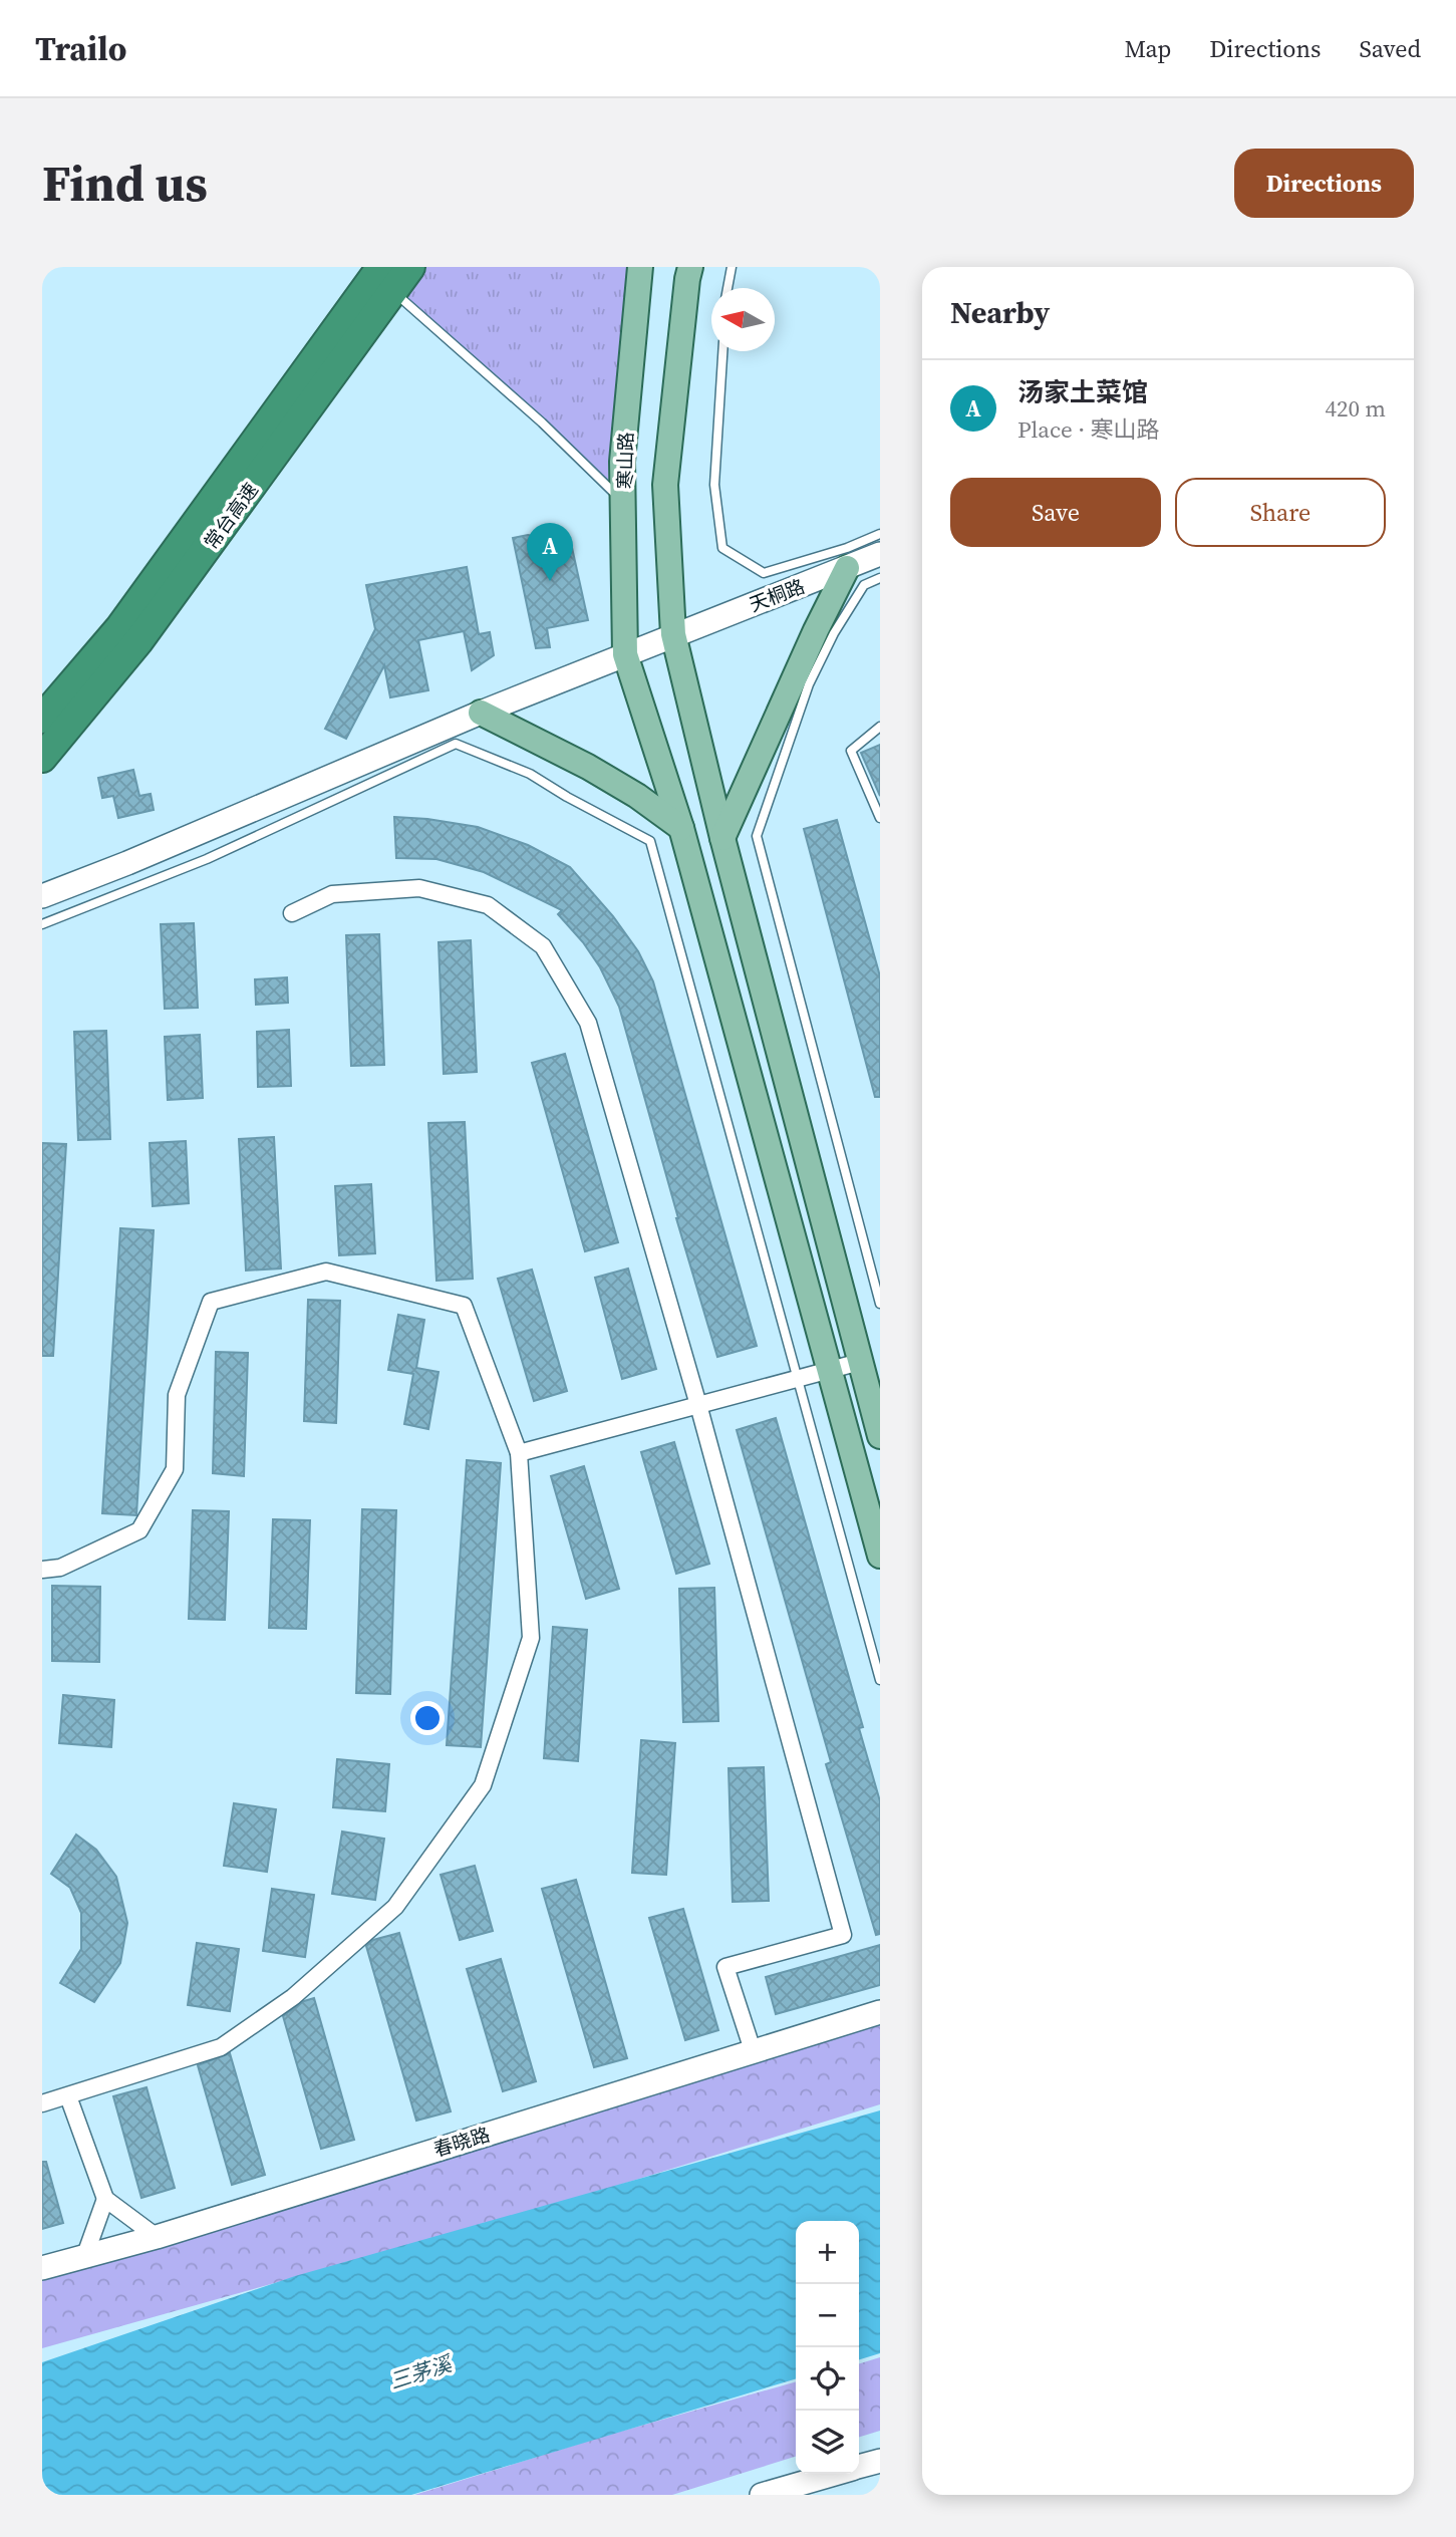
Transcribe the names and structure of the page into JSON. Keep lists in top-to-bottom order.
{
  "streets": {
    "highway": ["常台高速"],
    "main road": ["寒山路"],
    "street": ["天桐路", "春晓路"]
  },
  "crossings": [
    ["寒山路", "天桐路"]
  ],
  "water": ["三茅溪"],
  "north": "left",
  "page": {
    "header": "Trailo",
    "nav": ["Map", "Directions", "Saved"],
    "buttons": [
      "Directions",
      ["Save", "Share"]
    ],
    "title": "Find us",
    "heading": "Nearby",
    "list": [
      {
        "mark": "A",
        "name": "汤家土菜馆",
        "note": "Place · 寒山路",
        "value": "420 m"
      }
    ],
    "pins": "A",
    "map_buttons": ["+", "−"]
  }
}
